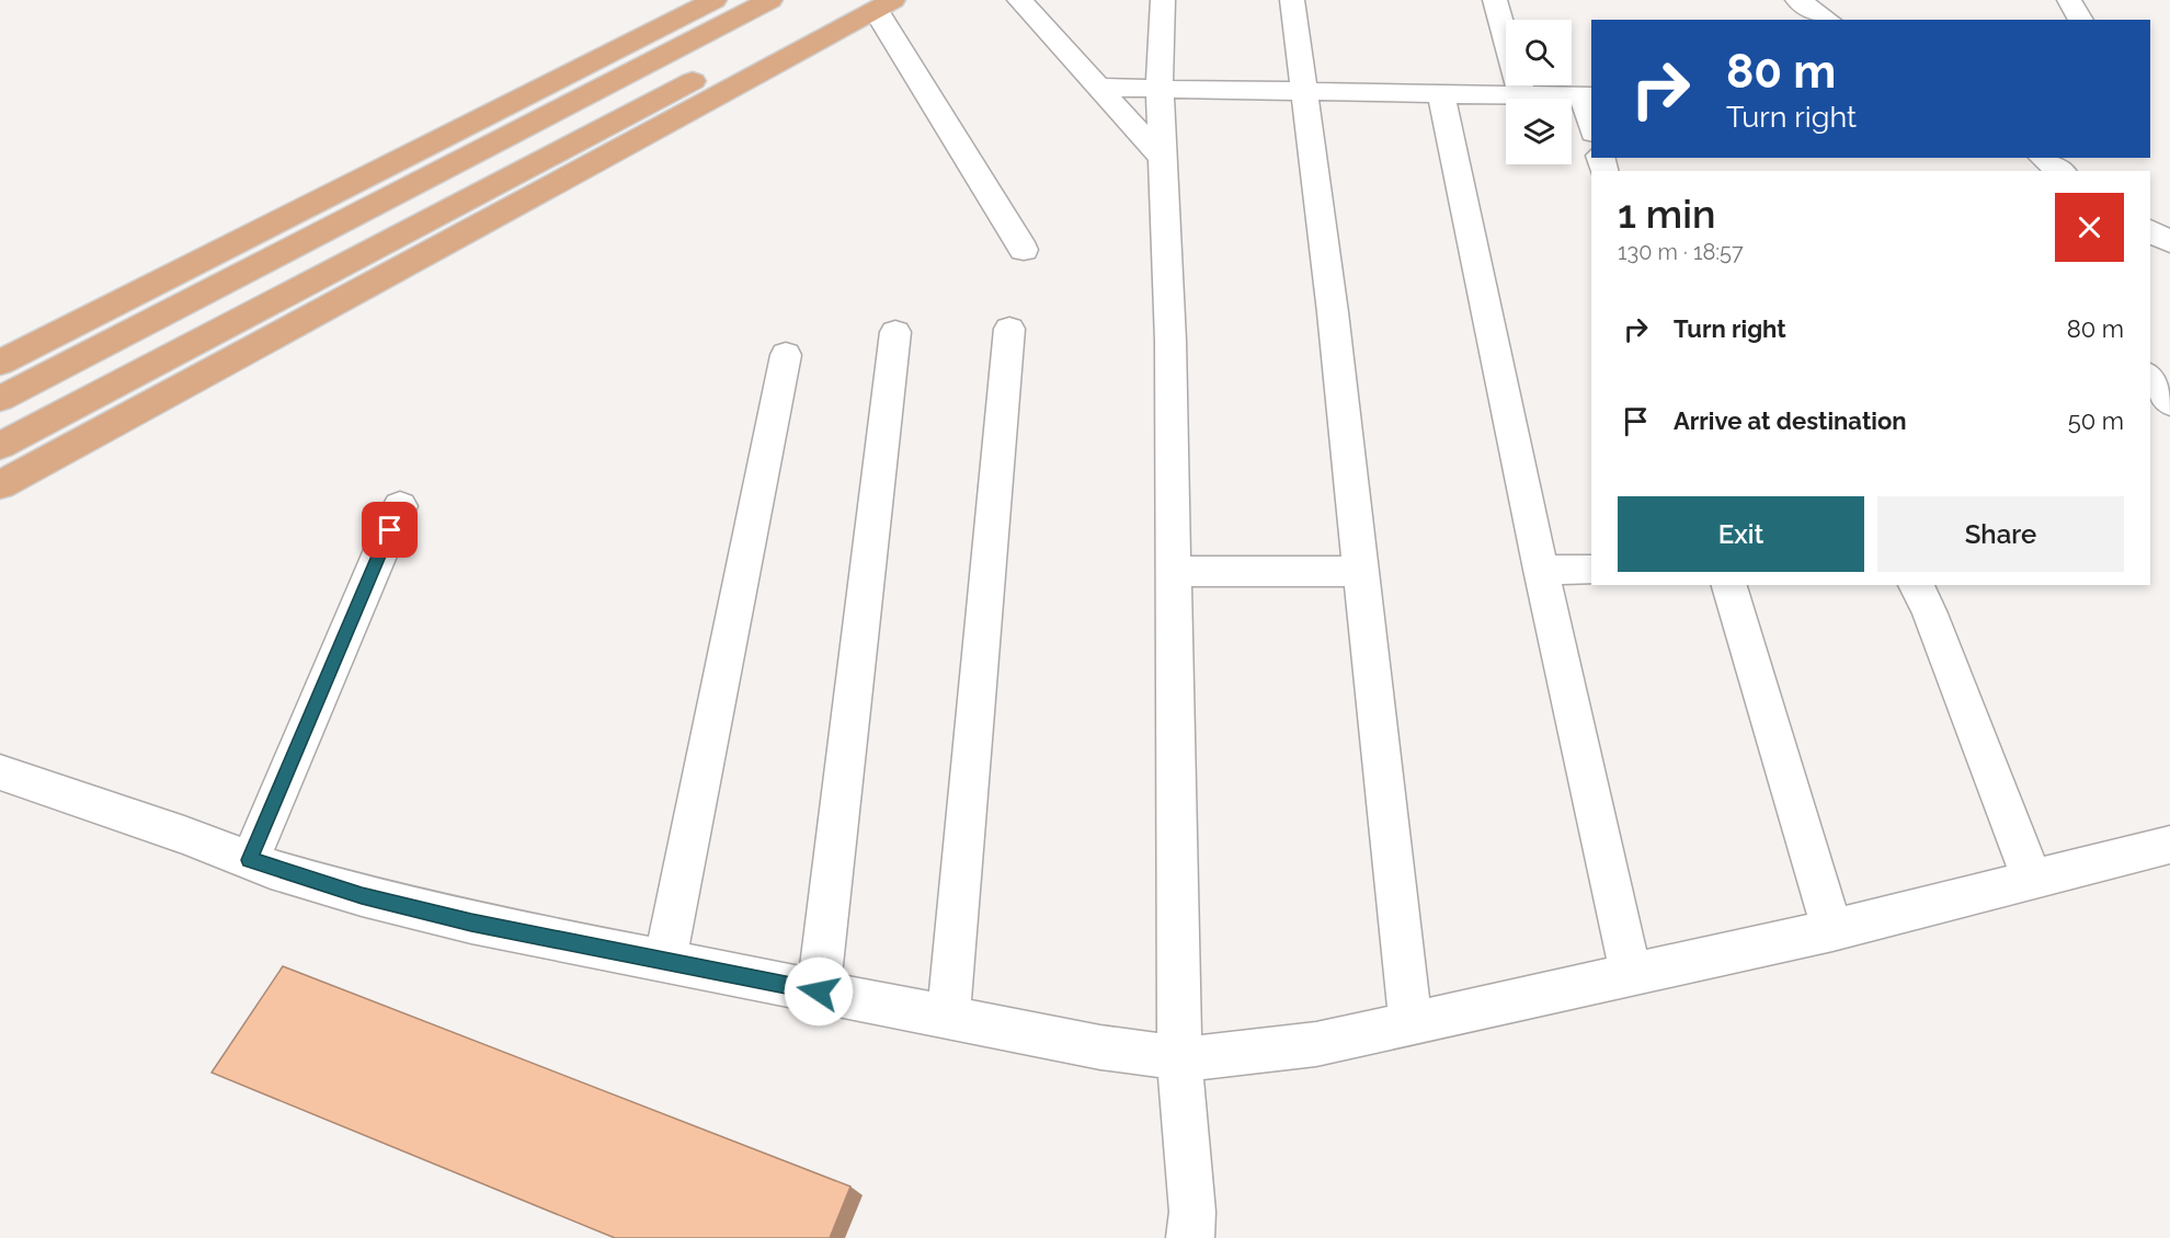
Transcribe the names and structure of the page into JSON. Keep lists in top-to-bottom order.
{
  "page": {
    "turn": ["80 m", "Turn right"],
    "heading": ["1 min", "130 m · 18:57"],
    "list": [
      {
        "name": "Turn right",
        "value": "80 m"
      },
      {
        "name": "Arrive at destination",
        "value": "50 m"
      }
    ],
    "buttons": ["Exit", "Share"]
  }
}
